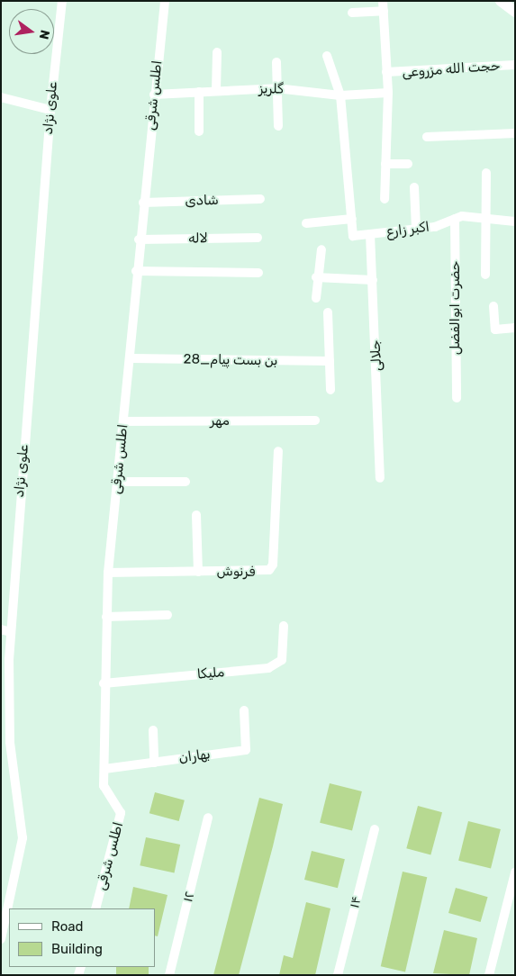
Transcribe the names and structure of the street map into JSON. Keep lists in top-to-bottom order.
{
  "streets": {
    "street": [
      "حجت الله مزروعی",
      "گلریز",
      "اطلس شرقی",
      "علوی نژاد",
      "شادی",
      "اکبر زارع",
      "لاله",
      "حضرت ابوالفضل",
      "جلالی",
      "بن بست پیام_28",
      "مهر",
      "فرنوش",
      "ملیکا",
      "بهاران",
      "۱۲",
      "۱۴"
    ]
  },
  "crossings": [
    ["گلریز", "اطلس شرقی"],
    ["اطلس شرقی", "شادی"],
    ["اطلس شرقی", "لاله"],
    ["اطلس شرقی", "بن بست پیام_28"],
    ["اطلس شرقی", "مهر"],
    ["اطلس شرقی", "فرنوش"],
    ["اطلس شرقی", "ملیکا"],
    ["اطلس شرقی", "بهاران"],
    ["اکبر زارع", "حضرت ابوالفضل"],
    ["اکبر زارع", "جلالی"]
  ],
  "legend": ["Road", "Building"],
  "north": "right"
}
